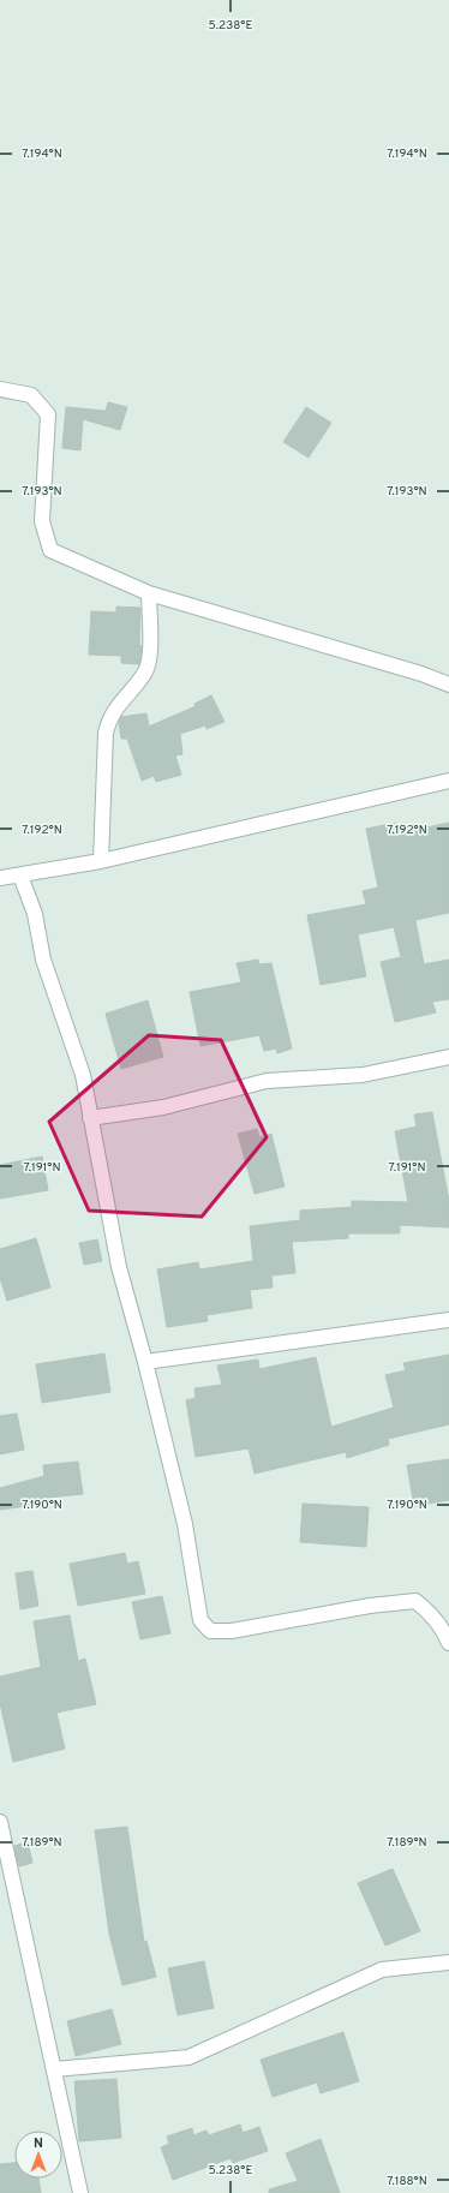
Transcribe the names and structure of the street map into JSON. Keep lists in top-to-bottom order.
{
  "north": "top",
  "coordinates": [
    "5.238°E",
    "7.194°N",
    "7.193°N",
    "7.192°N",
    "7.191°N",
    "7.190°N",
    "7.189°N",
    "7.188°N"
  ]
}
